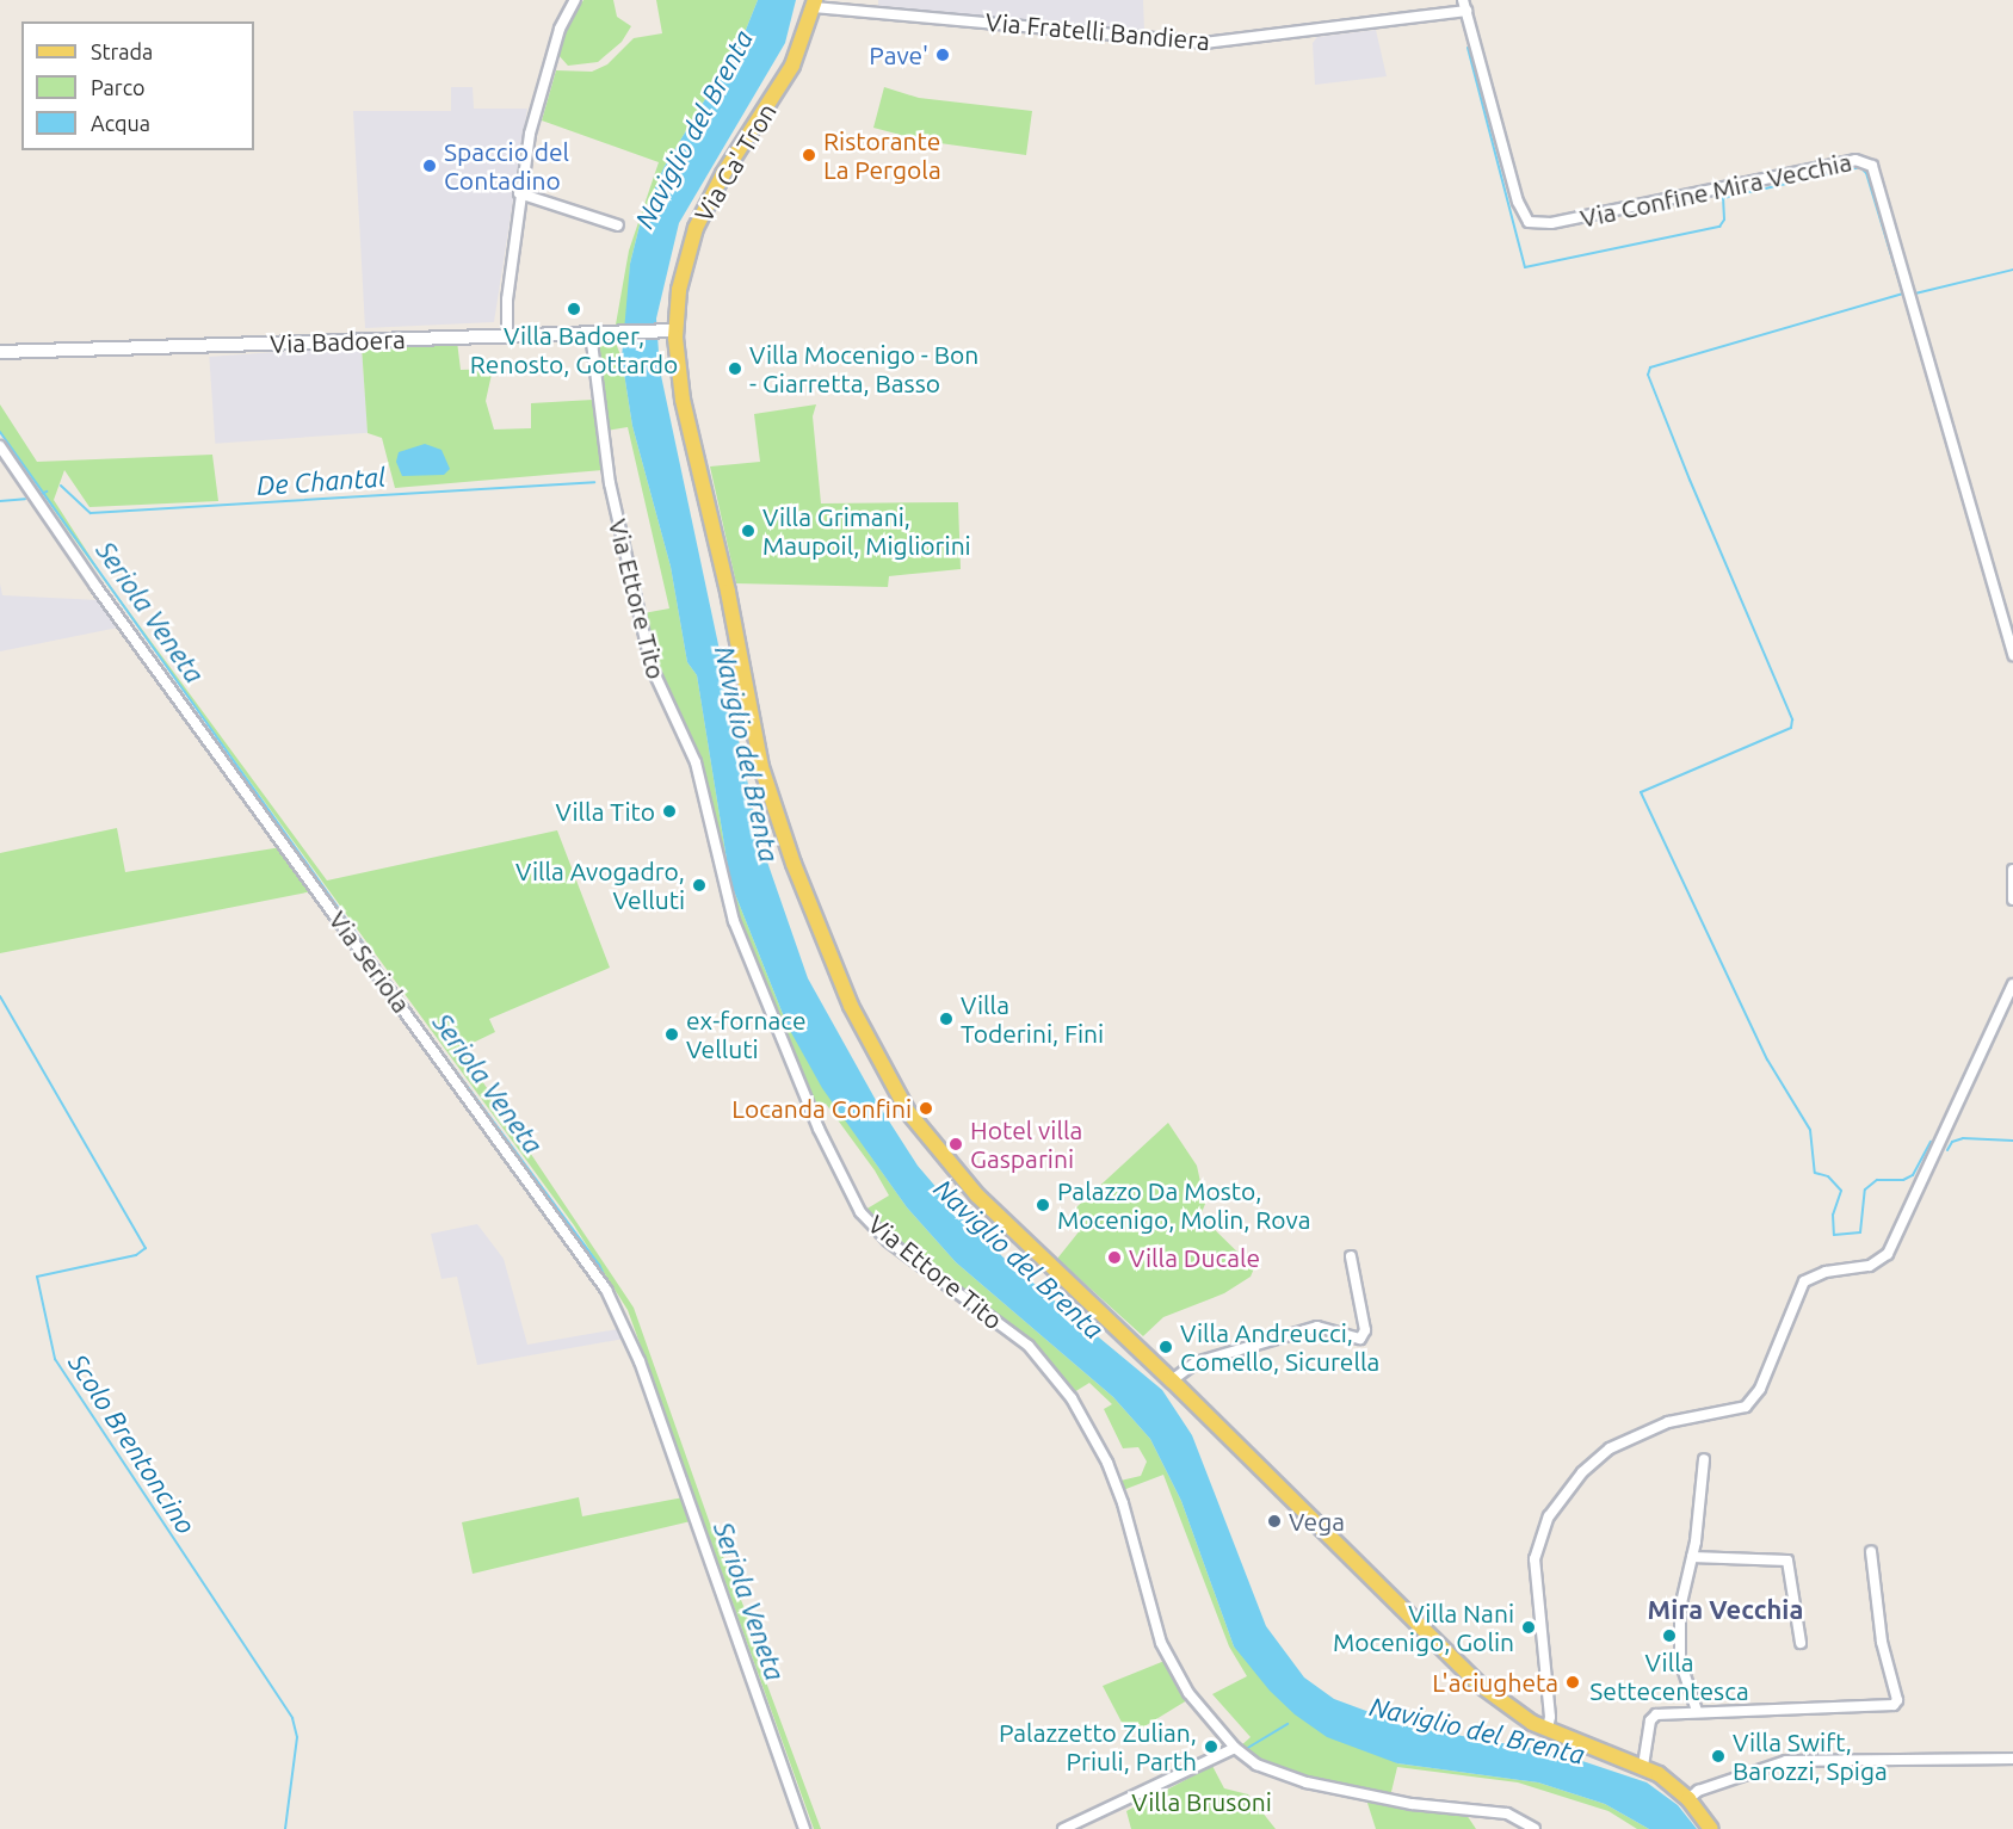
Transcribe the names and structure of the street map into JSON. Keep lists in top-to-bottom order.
{
  "streets": {
    "main road": ["Via Ca' Tron", "Via Badoera"],
    "street": [
      "Via Fratelli Bandiera",
      "Via Confine Mira Vecchia",
      "Via Ettore Tito",
      "Via Seriola"
    ]
  },
  "crossings": [
    ["Via Fratelli Bandiera", "Via Ca' Tron"],
    ["Via Fratelli Bandiera", "Via Confine Mira Vecchia"],
    ["Via Ca' Tron", "Via Badoera"],
    ["Via Badoera", "Via Ettore Tito"]
  ],
  "districts": ["Mira Vecchia"],
  "water": [
    "Naviglio del Brenta",
    "De Chantal",
    "Seriola Veneta",
    "Scolo Brentoncino"
  ],
  "parks": ["Villa Brusoni"],
  "places": [
    "Pave'",
    "Ristorante La Pergola",
    "Spaccio del Contadino",
    "Villa Badoer, Renosto, Gottardo",
    "Villa Mocenigo - Bon - Giarretta, Basso",
    "Villa Grimani, Maupoil, Migliorini",
    "Villa Tito",
    "Villa Avogadro, Velluti",
    "Villa Toderini, Fini",
    "ex-fornace Velluti",
    "Locanda Confini",
    "Hotel villa Gasparini",
    "Palazzo Da Mosto, Mocenigo, Molin, Rova",
    "Villa Ducale",
    "Villa Andreucci, Comello, Sicurella",
    "Vega",
    "Villa Nani Mocenigo, Golin",
    "Villa Settecentesca",
    "L'aciugheta",
    "Palazzetto Zulian, Priuli, Parth",
    "Villa Swift, Barozzi, Spiga"
  ],
  "legend": ["Strada", "Parco", "Acqua"]
}
